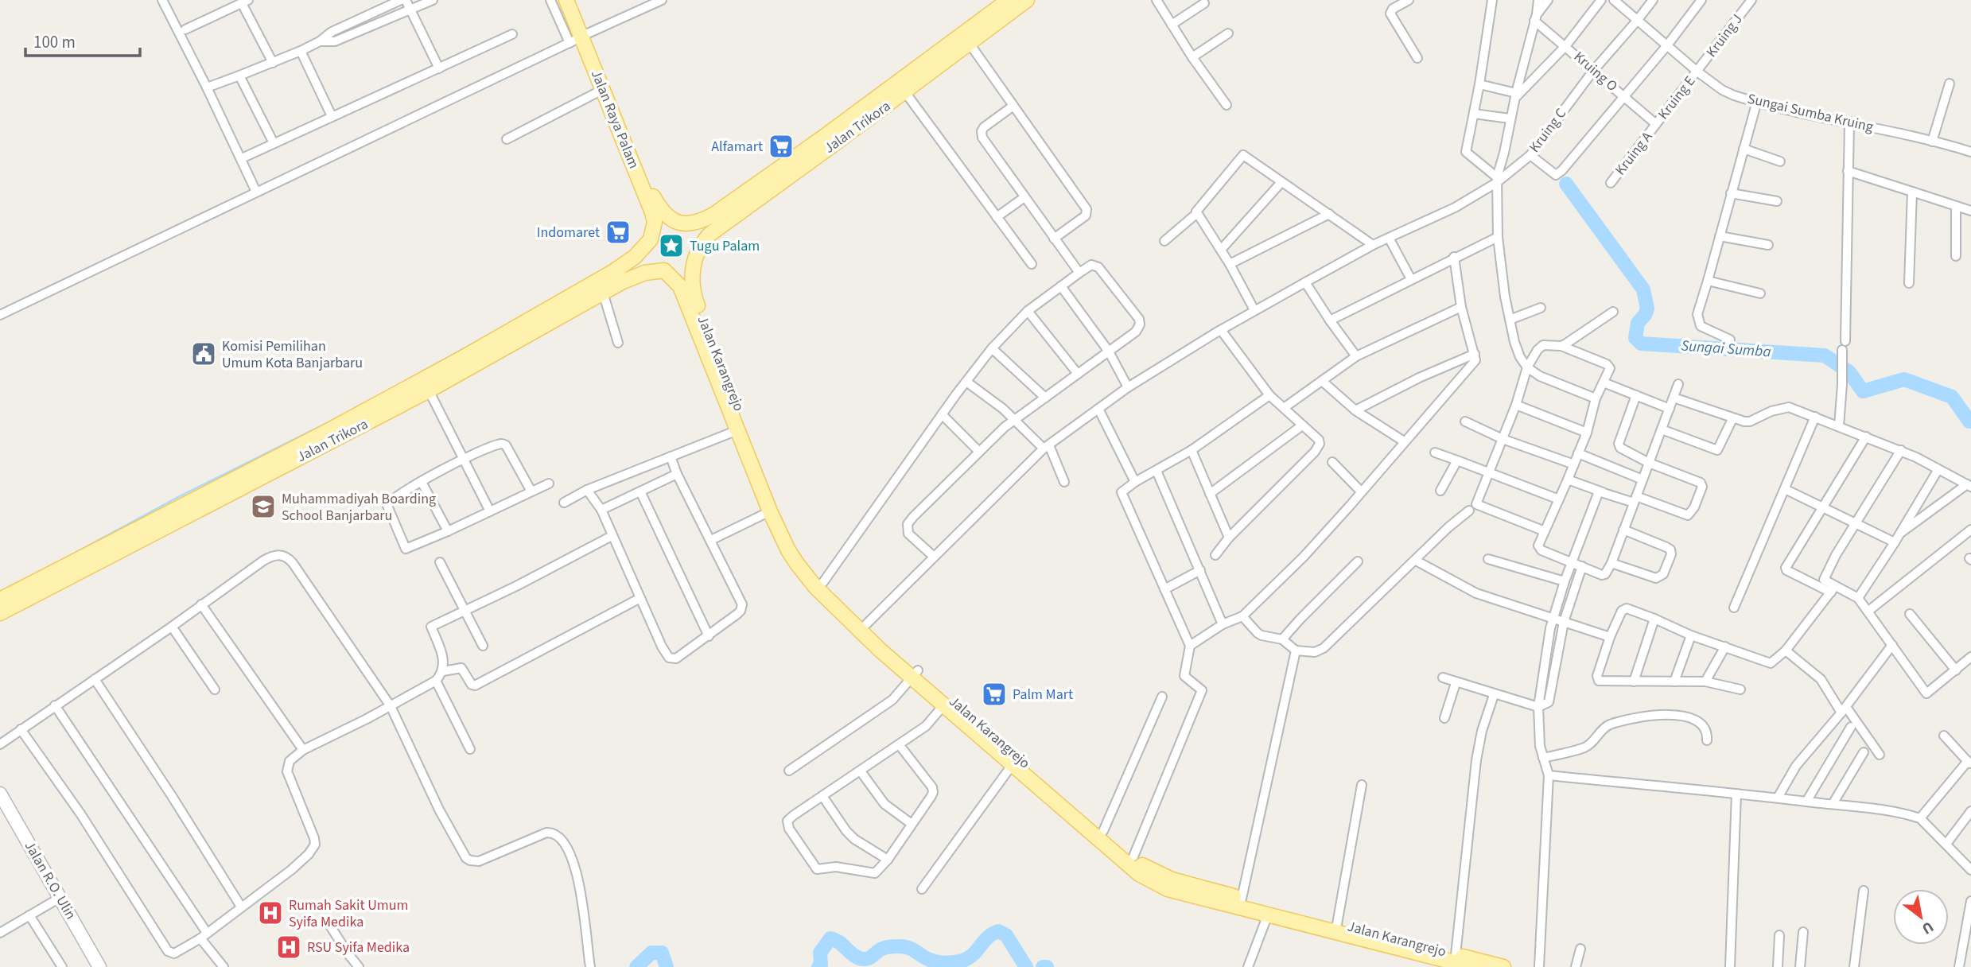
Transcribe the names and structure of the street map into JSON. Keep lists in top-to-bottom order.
{
  "streets": {
    "main road": [
      "Jalan Raya Palam",
      "Jalan Trikora",
      "Jalan Karangrejo",
      "Jalan R.O. Ulin"
    ],
    "street": [
      "Kruing J",
      "Kruing O",
      "Kruing E",
      "Sungai Sumba Kruing",
      "Kruing C",
      "Kruing A"
    ]
  },
  "crossings": [
    ["Kruing J", "Kruing E"],
    ["Kruing J", "Sungai Sumba Kruing"],
    ["Kruing O", "Kruing E"],
    ["Kruing O", "Kruing C"],
    ["Kruing O", "Kruing A"],
    ["Kruing E", "Sungai Sumba Kruing"],
    ["Kruing E", "Kruing A"],
    ["Sungai Sumba Kruing", "Kruing C"],
    ["Jalan Raya Palam", "Jalan Trikora"],
    ["Jalan Raya Palam", "Jalan Karangrejo"],
    ["Jalan Trikora", "Jalan Karangrejo"],
    ["Kruing C", "Jalan Karangrejo"]
  ],
  "water": ["Sungai Sumba"],
  "places": {
    "supermarket": ["Alfamart", "Indomaret", "Palm Mart"],
    "place": ["Tugu Palam"],
    "public building": ["Komisi Pemilihan Umum Kota Banjarbaru"],
    "school or university": ["Muhammadiyah Boarding School Banjarbaru"],
    "hospital": ["Rumah Sakit Umum Syifa Medika", "RSU Syifa Medika"]
  },
  "scale_bar": "100 m",
  "north": "bottom right"
}
